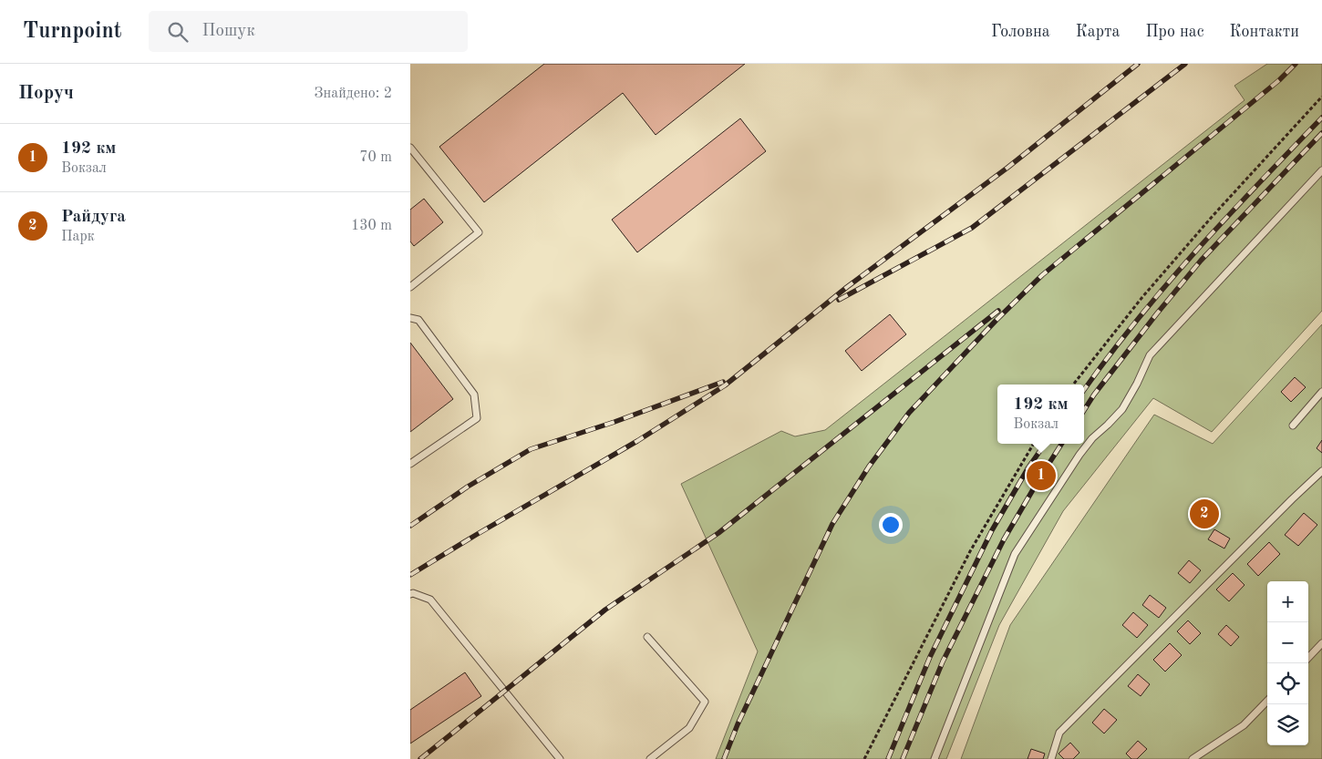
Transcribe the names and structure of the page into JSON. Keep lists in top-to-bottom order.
{
  "page": {
    "header": "Turnpoint",
    "search": "Пошук",
    "nav": [
      "Головна",
      "Карта",
      "Про нас",
      "Контакти"
    ],
    "heading": ["Поруч", "Знайдено: 2"],
    "list": [
      {
        "mark": "1",
        "name": "192 км",
        "note": "Вокзал",
        "value": "70 m"
      },
      {
        "mark": "2",
        "name": "Райдуга",
        "note": "Парк",
        "value": "130 m"
      }
    ],
    "popup": ["192 км", "Вокзал"],
    "pins": ["1", "2"],
    "map_buttons": ["+", "−"]
  }
}
